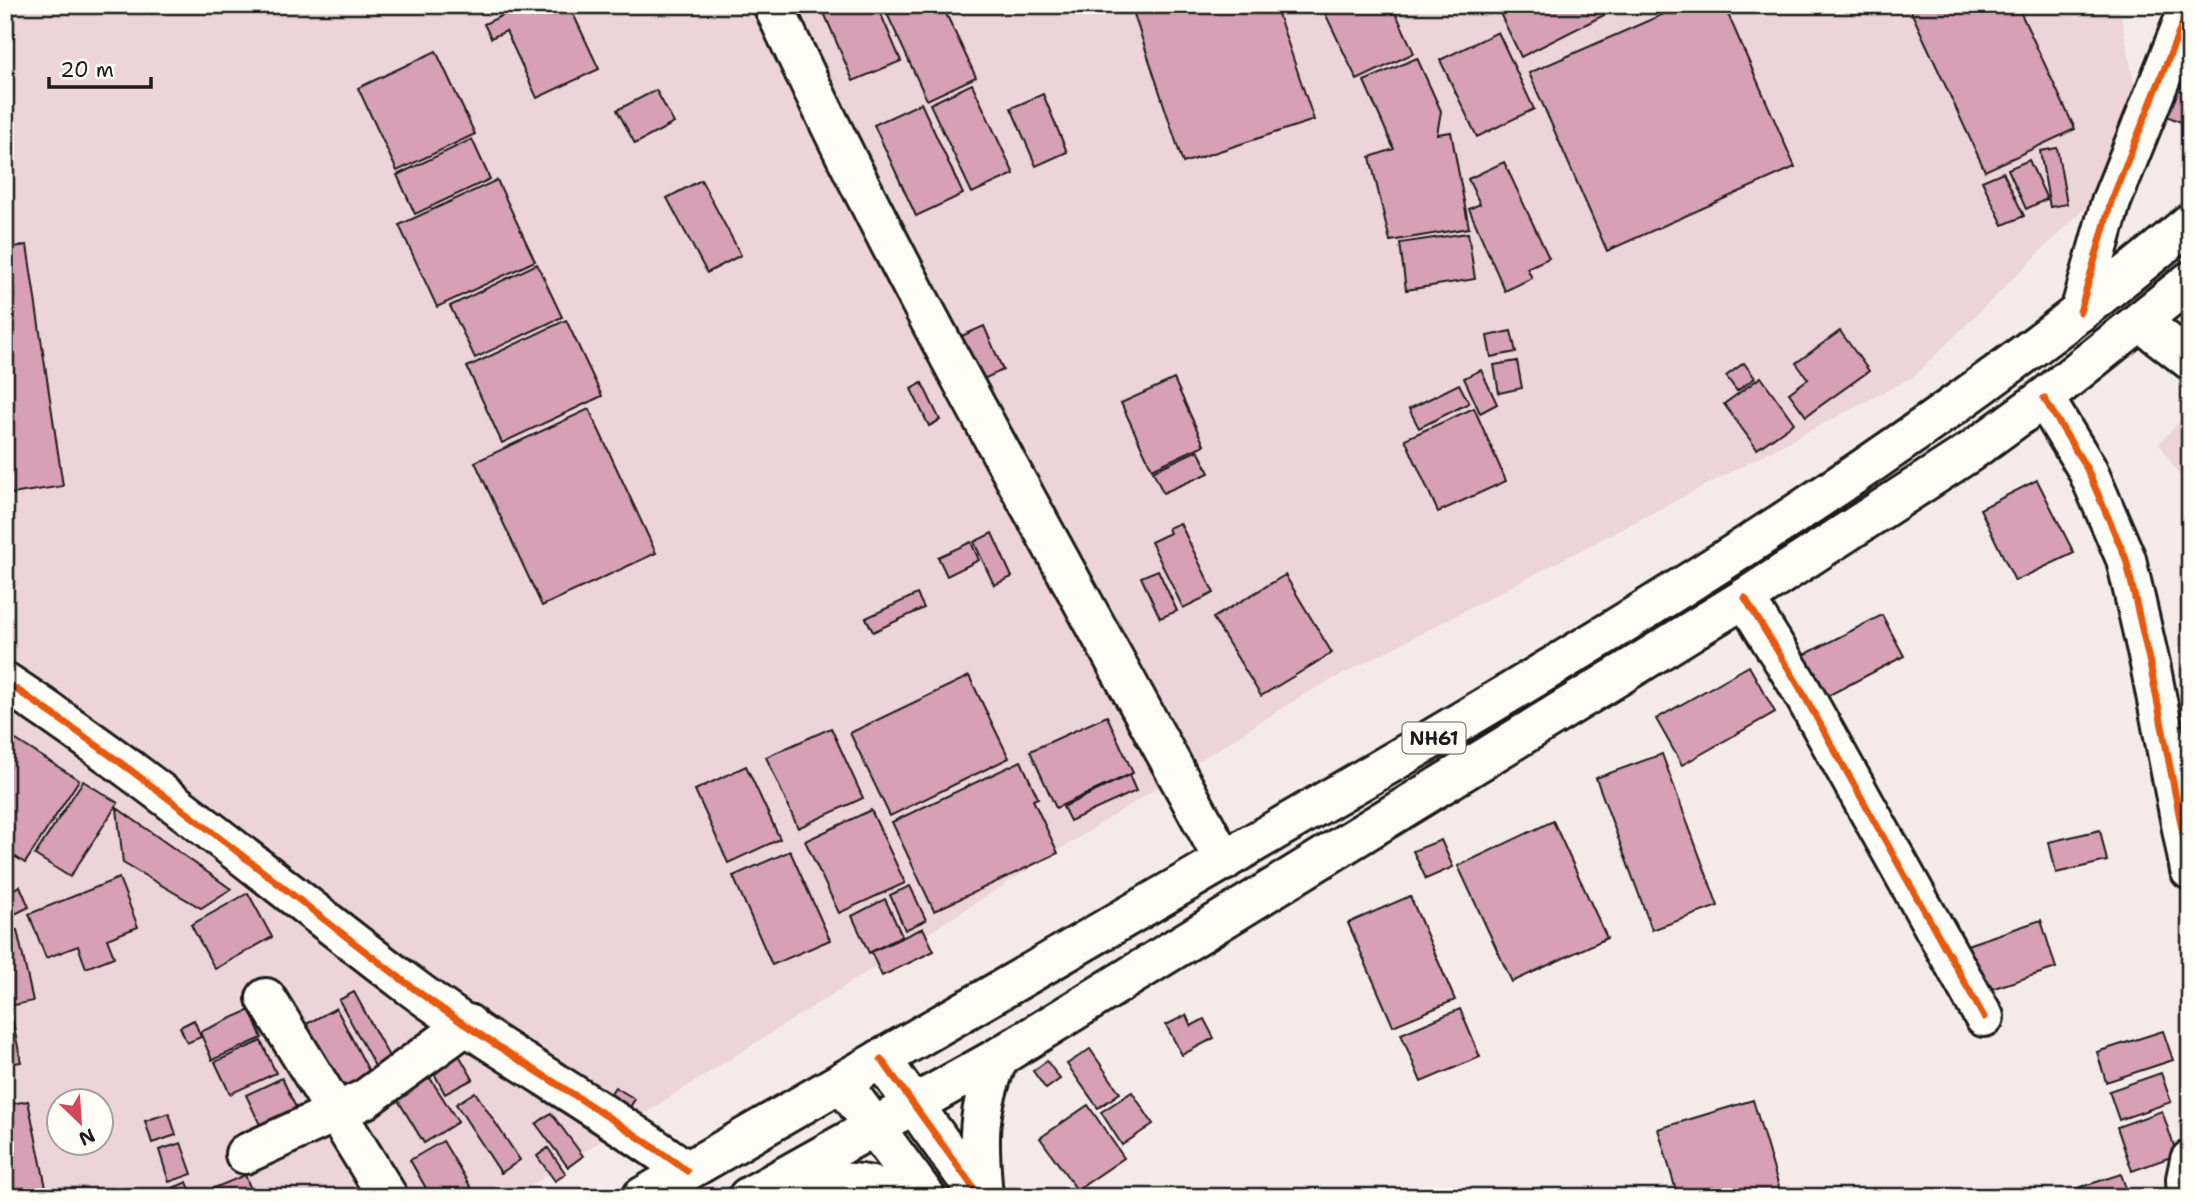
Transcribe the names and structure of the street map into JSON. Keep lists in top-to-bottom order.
{
  "streets": {
    "main road": ["NH61"]
  },
  "scale_bar": "20 m",
  "north": "bottom right"
}
